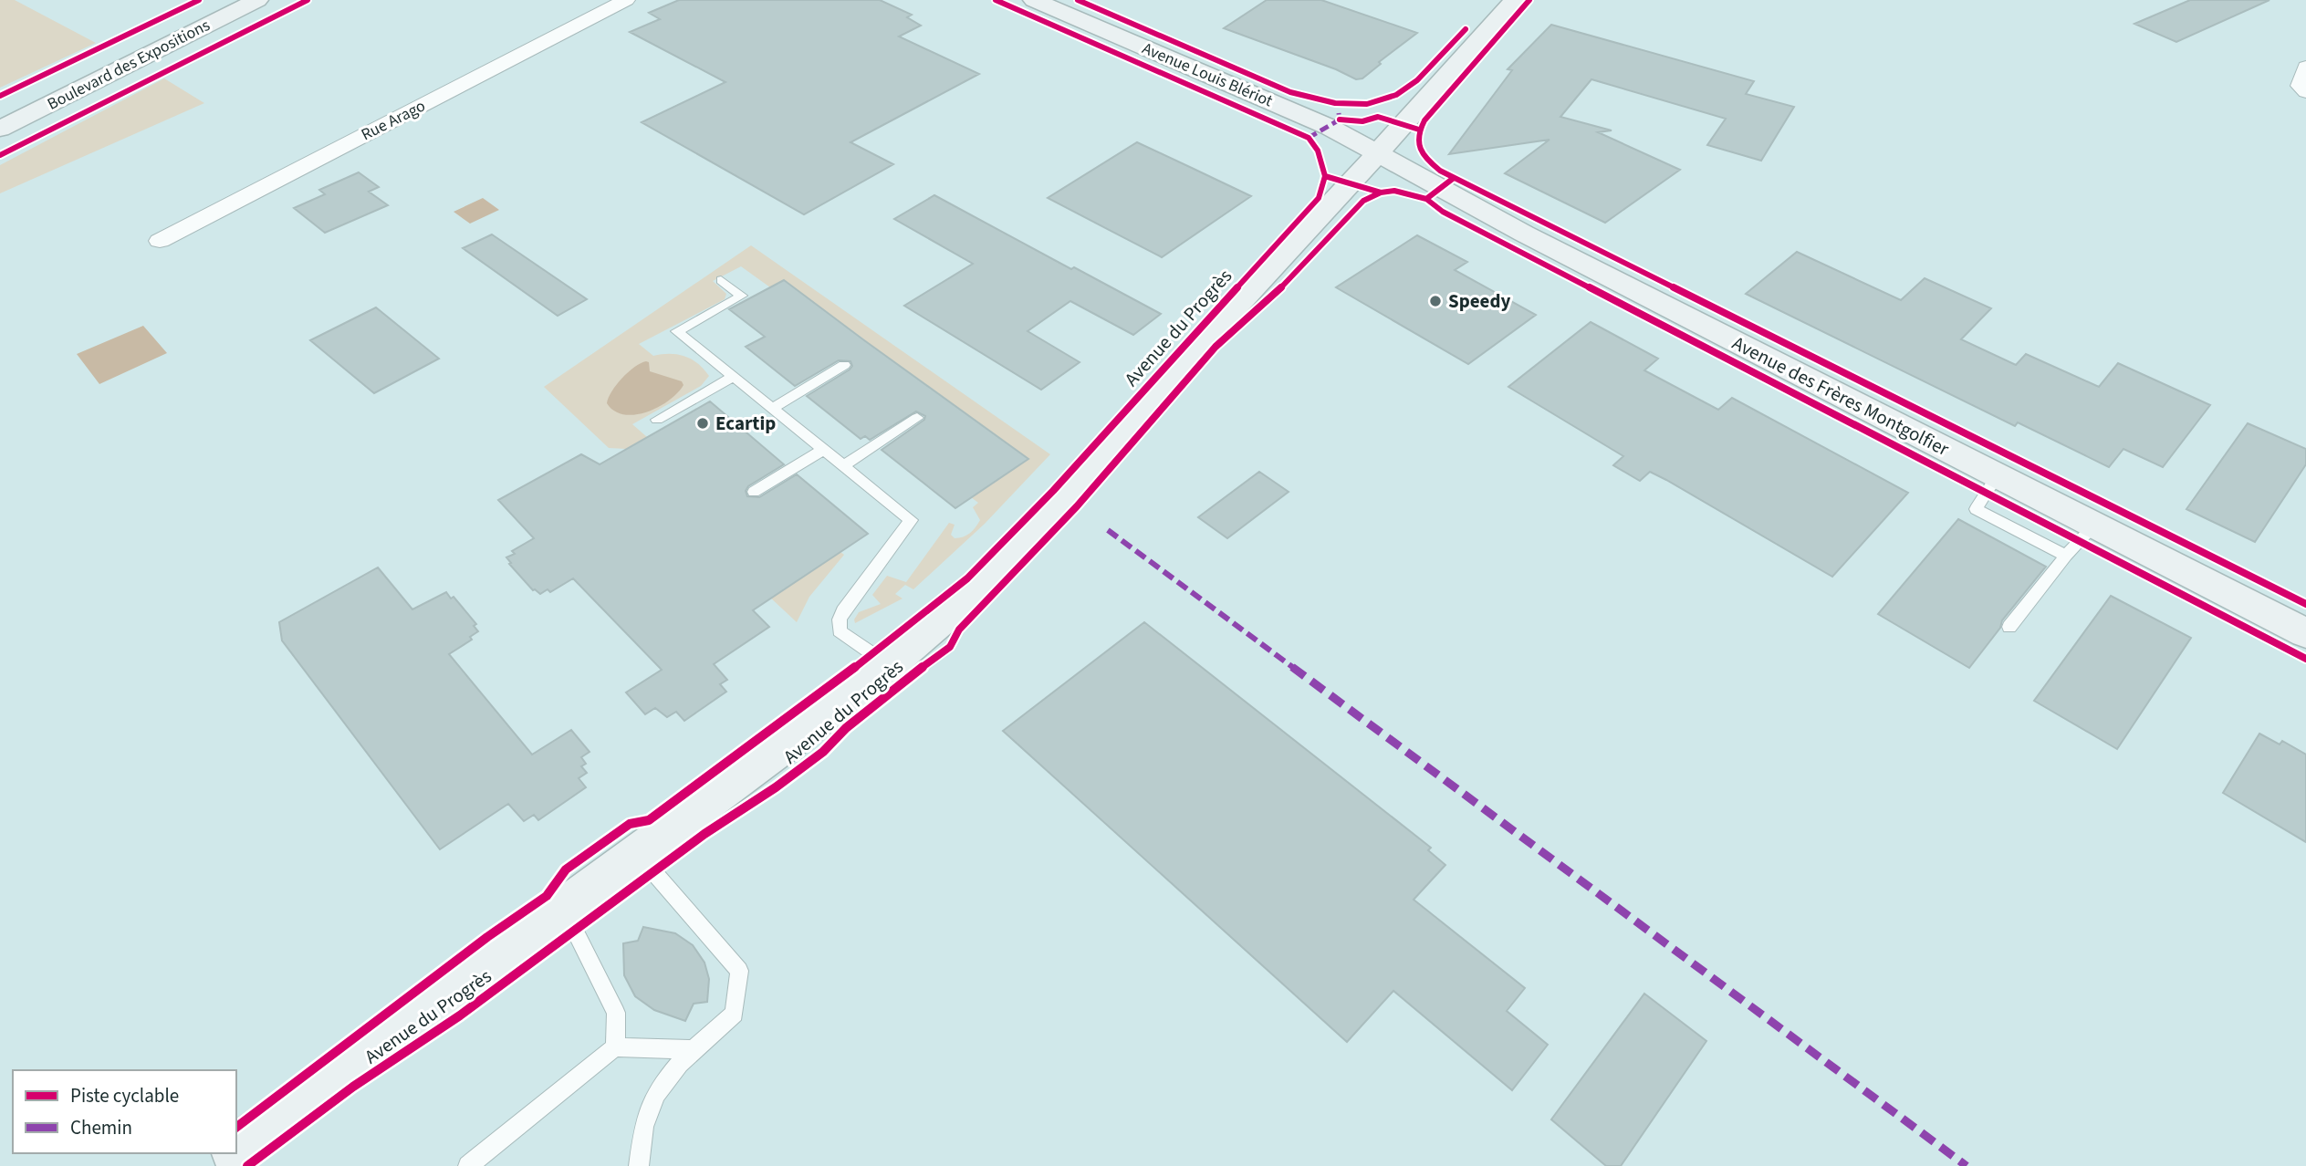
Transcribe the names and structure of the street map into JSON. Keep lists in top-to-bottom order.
{
  "streets": {
    "street": [
      "Boulevard des Expositions",
      "Avenue Louis Blériot",
      "Rue Arago",
      "Avenue du Progrès",
      "Avenue des Frères Montgolfier"
    ]
  },
  "crossings": [
    ["Avenue Louis Blériot", "Avenue du Progrès"],
    ["Avenue Louis Blériot", "Avenue des Frères Montgolfier"],
    ["Avenue du Progrès", "Avenue des Frères Montgolfier"]
  ],
  "places": ["Speedy", "Ecartip"],
  "legend": ["Piste cyclable", "Chemin"]
}
